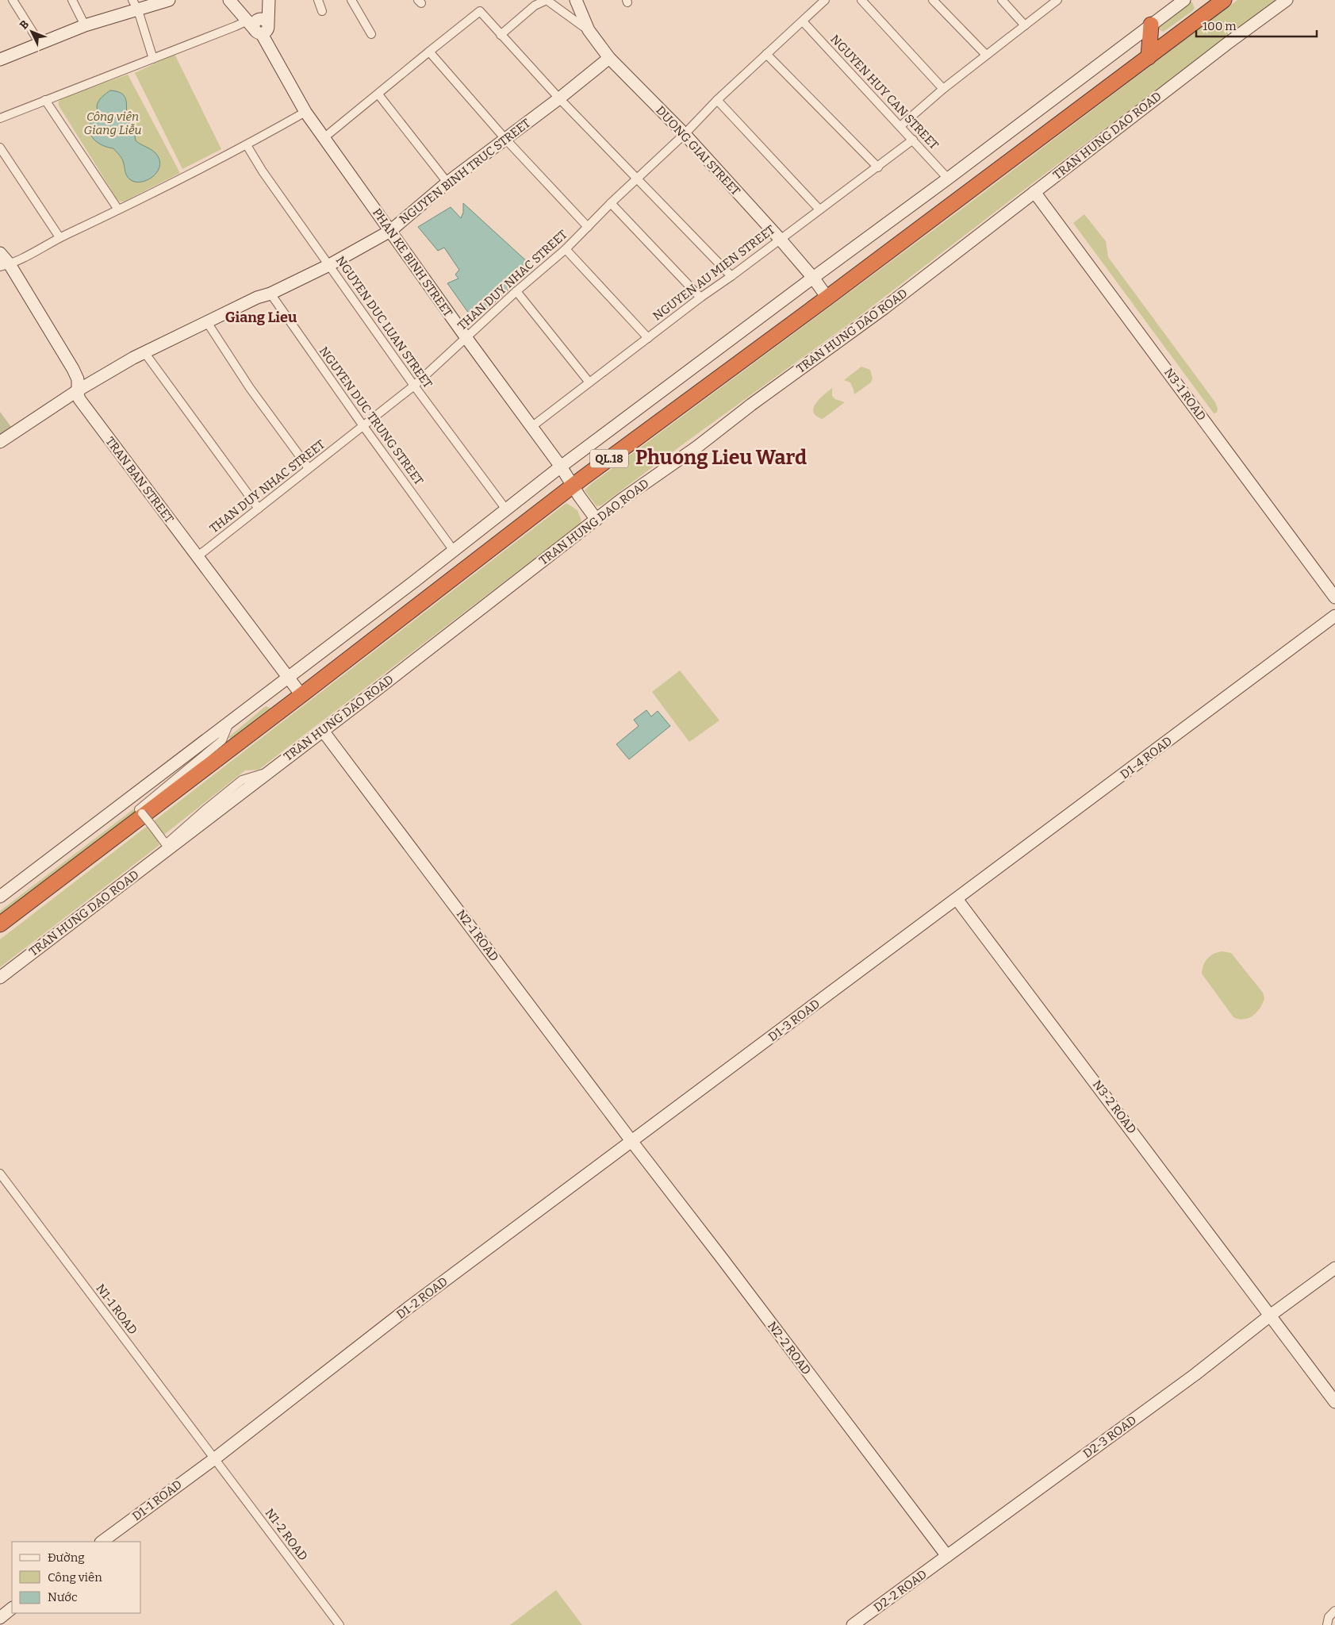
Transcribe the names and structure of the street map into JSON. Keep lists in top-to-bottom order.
{
  "streets": {
    "highway": ["QL.18"],
    "main road": [
      "TRAN HUNG DAO ROAD",
      "DUONG GIAI STREET",
      "NGUYEN BINH TRUC STREET",
      "PHAN KE BINH STREET",
      "N3-1 ROAD",
      "TRAN BAN STREET",
      "D1-4 ROAD",
      "N2-1 ROAD",
      "D1-3 ROAD",
      "N3-2 ROAD",
      "D1-2 ROAD",
      "N2-2 ROAD",
      "D2-3 ROAD",
      "D1-1 ROAD",
      "D2-2 ROAD"
    ],
    "street": [
      "NGUYEN HUY CAN STREET",
      "NGUYEN AU MIEN STREET",
      "THAN DUY NHAC STREET",
      "NGUYEN DUC LUAN STREET",
      "NGUYEN DUC TRUNG STREET",
      "N1-1 ROAD",
      "N1-2 ROAD"
    ]
  },
  "crossings": [
    ["NGUYEN HUY CAN STREET", "NGUYEN AU MIEN STREET"],
    ["NGUYEN HUY CAN STREET", "THAN DUY NHAC STREET"],
    ["TRAN HUNG DAO ROAD", "PHAN KE BINH STREET"],
    ["TRAN HUNG DAO ROAD", "N3-1 ROAD"],
    ["TRAN HUNG DAO ROAD", "N2-1 ROAD"],
    ["DUONG GIAI STREET", "NGUYEN BINH TRUC STREET"],
    ["DUONG GIAI STREET", "NGUYEN AU MIEN STREET"],
    ["DUONG GIAI STREET", "THAN DUY NHAC STREET"],
    ["DUONG GIAI STREET", "QL.18"],
    ["NGUYEN BINH TRUC STREET", "PHAN KE BINH STREET"],
    ["NGUYEN BINH TRUC STREET", "NGUYEN DUC LUAN STREET"],
    ["NGUYEN BINH TRUC STREET", "NGUYEN DUC TRUNG STREET"],
    ["NGUYEN BINH TRUC STREET", "TRAN BAN STREET"],
    ["PHAN KE BINH STREET", "NGUYEN AU MIEN STREET"],
    ["PHAN KE BINH STREET", "THAN DUY NHAC STREET"],
    ["PHAN KE BINH STREET", "QL.18"],
    ["THAN DUY NHAC STREET", "NGUYEN DUC LUAN STREET"],
    ["THAN DUY NHAC STREET", "NGUYEN DUC TRUNG STREET"],
    ["THAN DUY NHAC STREET", "TRAN BAN STREET"],
    ["QL.18", "TRAN BAN STREET"],
    ["D1-4 ROAD", "D1-3 ROAD"],
    ["D1-4 ROAD", "N3-2 ROAD"],
    ["N2-1 ROAD", "D1-3 ROAD"],
    ["N2-1 ROAD", "D1-2 ROAD"],
    ["N2-1 ROAD", "N2-2 ROAD"],
    ["D1-3 ROAD", "N3-2 ROAD"],
    ["D1-3 ROAD", "D1-2 ROAD"],
    ["D1-3 ROAD", "N2-2 ROAD"],
    ["N3-2 ROAD", "D2-3 ROAD"],
    ["D1-2 ROAD", "N1-1 ROAD"],
    ["D1-2 ROAD", "N2-2 ROAD"],
    ["D1-2 ROAD", "D1-1 ROAD"],
    ["D1-2 ROAD", "N1-2 ROAD"],
    ["N1-1 ROAD", "D1-1 ROAD"],
    ["N1-1 ROAD", "N1-2 ROAD"],
    ["N2-2 ROAD", "D2-3 ROAD"],
    ["N2-2 ROAD", "D2-2 ROAD"],
    ["D2-3 ROAD", "D2-2 ROAD"],
    ["D1-1 ROAD", "N1-2 ROAD"]
  ],
  "districts": ["Giang Lieu", "Phuong Lieu Ward"],
  "parks": ["Công viên Giang Liễu"],
  "legend": ["Đường", "Công viên", "Nước"],
  "scale_bar": "100 m",
  "north": "top left"
}
